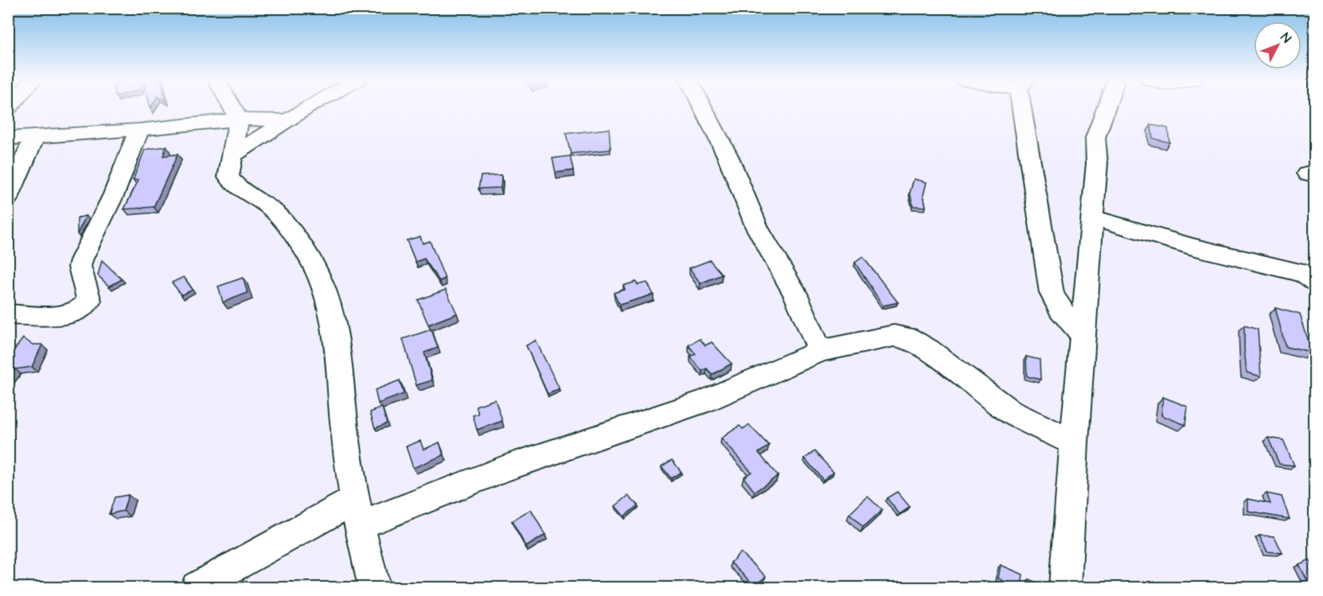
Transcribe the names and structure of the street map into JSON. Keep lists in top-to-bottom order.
{
  "north": "top right"
}
